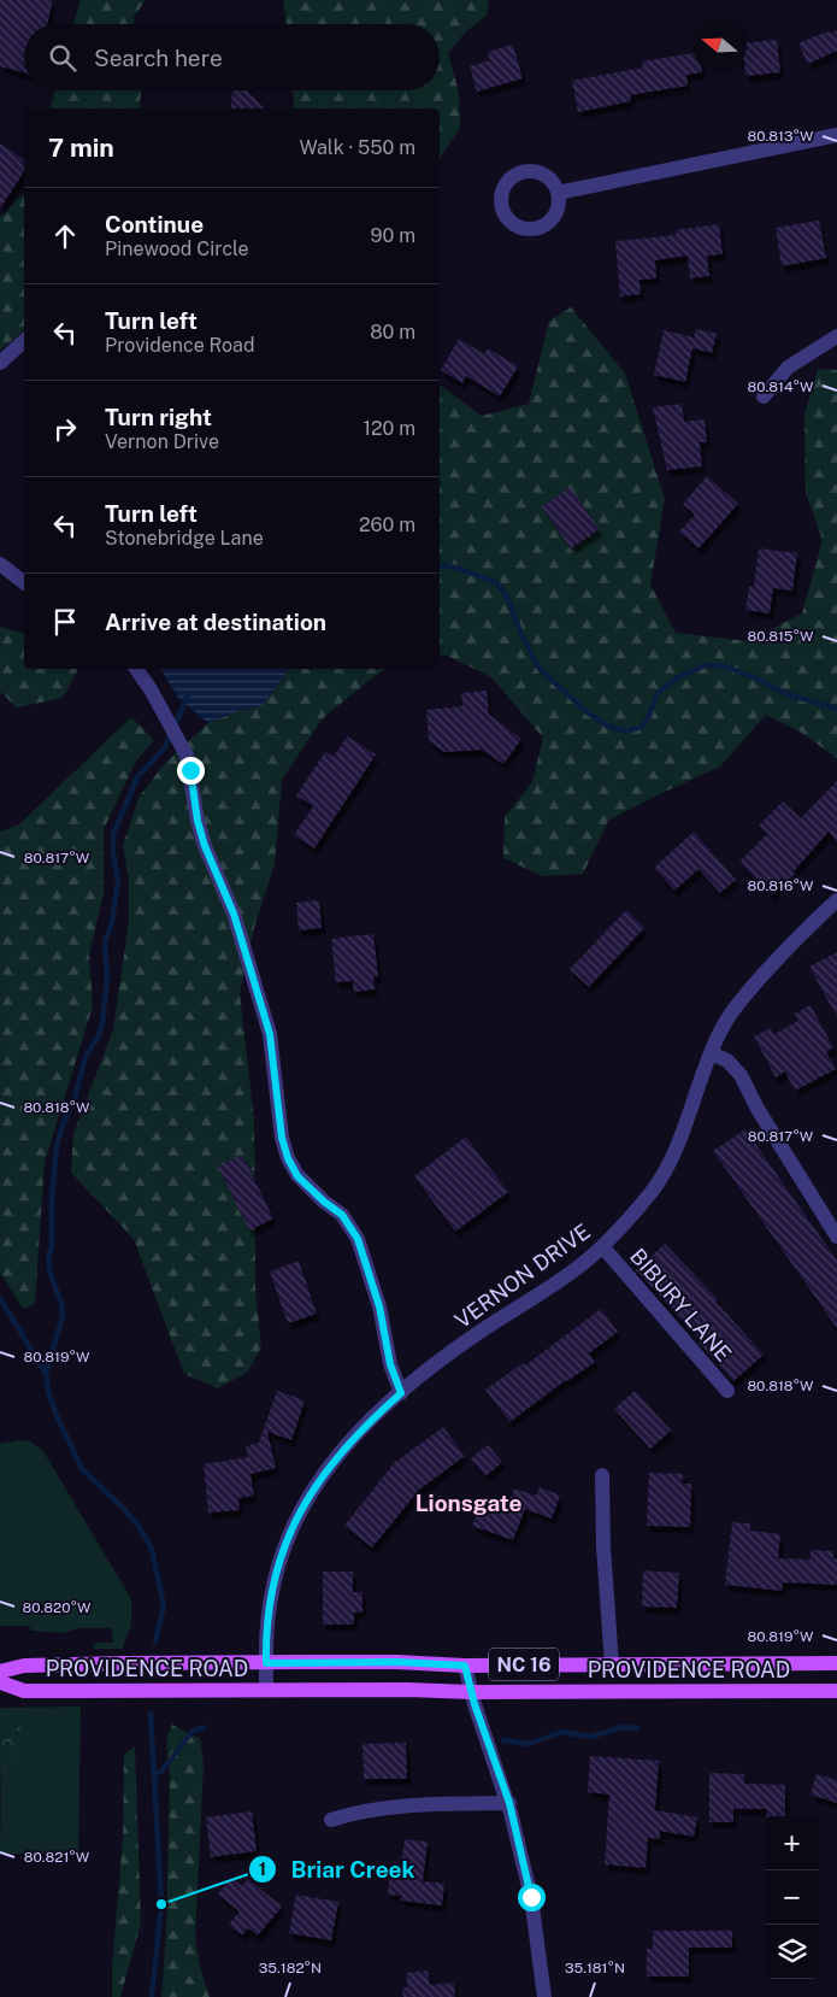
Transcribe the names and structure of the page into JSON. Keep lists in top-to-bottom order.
{
  "streets": {
    "main road": ["NC 16", "PROVIDENCE ROAD"],
    "street": ["VERNON DRIVE", "BIBURY LANE"]
  },
  "crossings": [
    ["VERNON DRIVE", "BIBURY LANE"],
    ["VERNON DRIVE", "PROVIDENCE ROAD"]
  ],
  "districts": ["Lionsgate"],
  "places": ["Briar Creek"],
  "north": "left",
  "page": {
    "search": "Search here",
    "heading": ["7 min", "Walk · 550 m"],
    "list": [
      ["Continue", "Pinewood Circle", "90 m"],
      ["Turn left", "Providence Road", "80 m"],
      ["Turn right", "Vernon Drive", "120 m"],
      ["Turn left", "Stonebridge Lane", "260 m"],
      "Arrive at destination"
    ],
    "map_buttons": ["+", "−"]
  },
  "coordinates": [
    "80.813°W",
    "80.814°W",
    "80.815°W",
    "80.817°W",
    "80.816°W",
    "80.818°W",
    "80.819°W",
    "80.820°W",
    "80.821°W",
    "35.182°N",
    "35.181°N"
  ]
}
